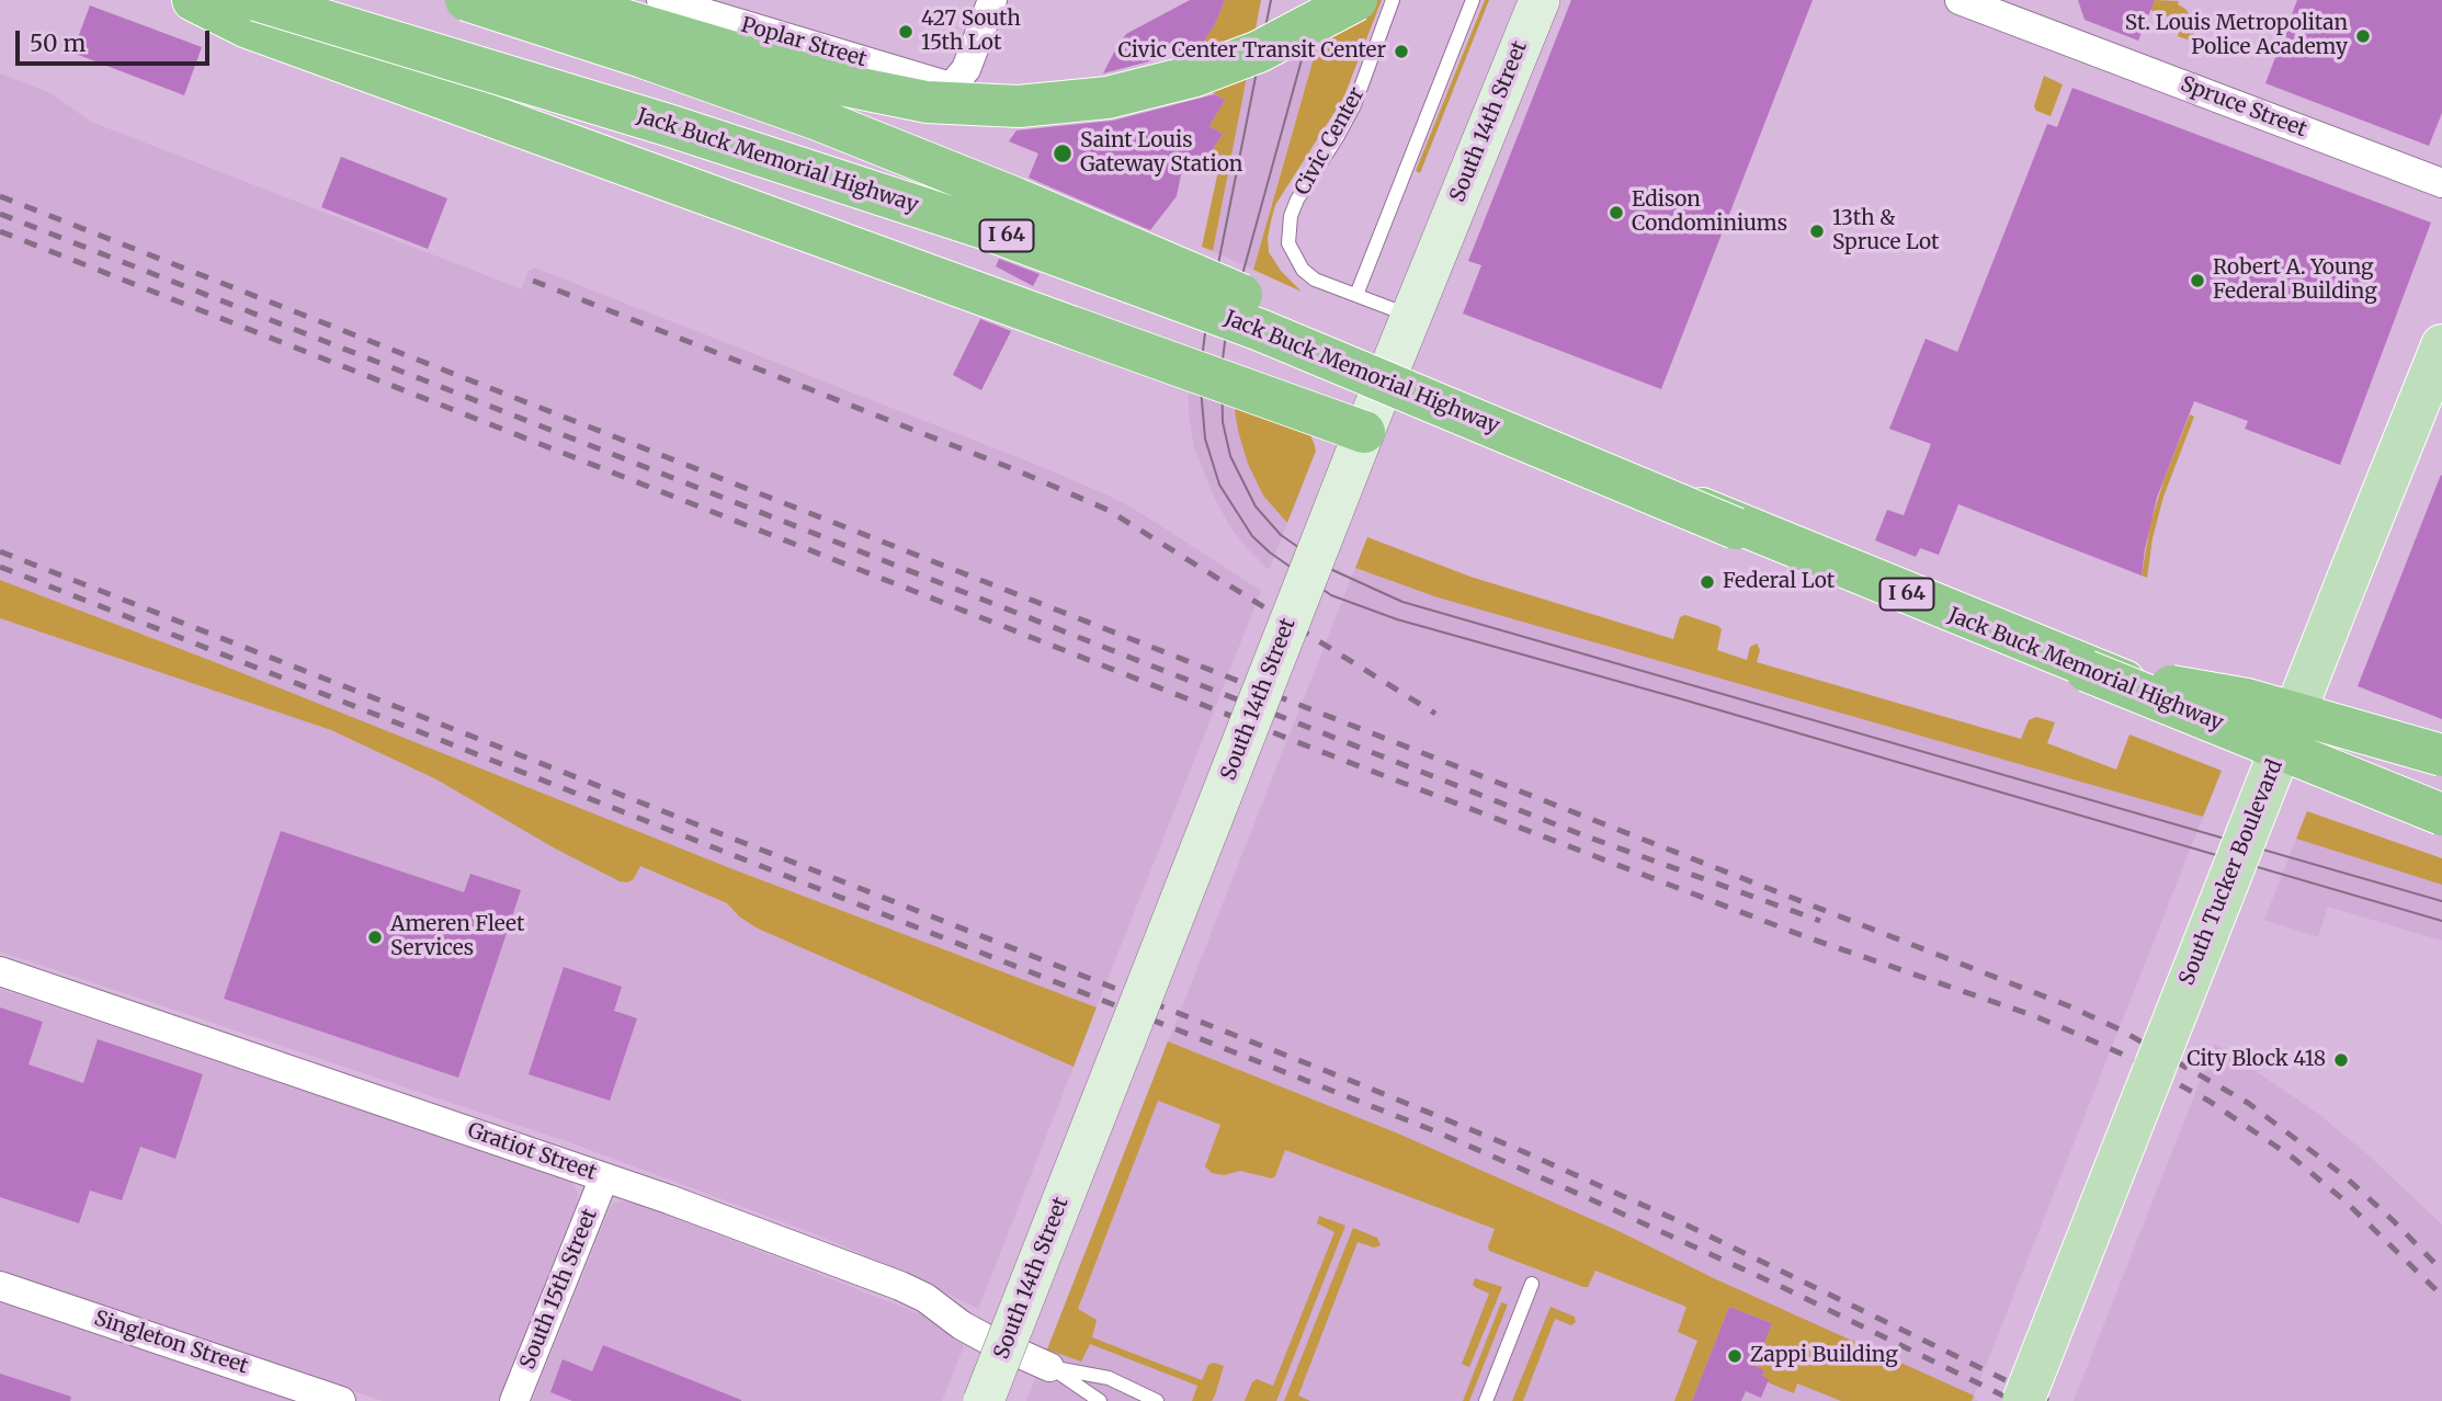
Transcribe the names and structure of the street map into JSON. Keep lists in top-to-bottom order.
{
  "streets": {
    "highway": ["Jack Buck Memorial Highway", "I 64"],
    "main road": ["South 14th Street", "South Tucker Boulevard"],
    "street": [
      "Poplar Street",
      "Spruce Street",
      "Gratiot Street",
      "South 15th Street",
      "Singleton Street"
    ],
    "lane": ["Civic Center"]
  },
  "crossings": [
    ["South 14th Street", "Civic Center"],
    ["Gratiot Street", "South 15th Street"]
  ],
  "places": [
    "427 South 15th Lot",
    "St. Louis Metropolitan Police Academy",
    "Civic Center Transit Center",
    "Saint Louis Gateway Station",
    "Edison Condominiums",
    "13th & Spruce Lot",
    "Robert A. Young Federal Building",
    "Federal Lot",
    "Ameren Fleet Services",
    "City Block 418",
    "Zappi Building"
  ],
  "scale_bar": "50 m"
}
